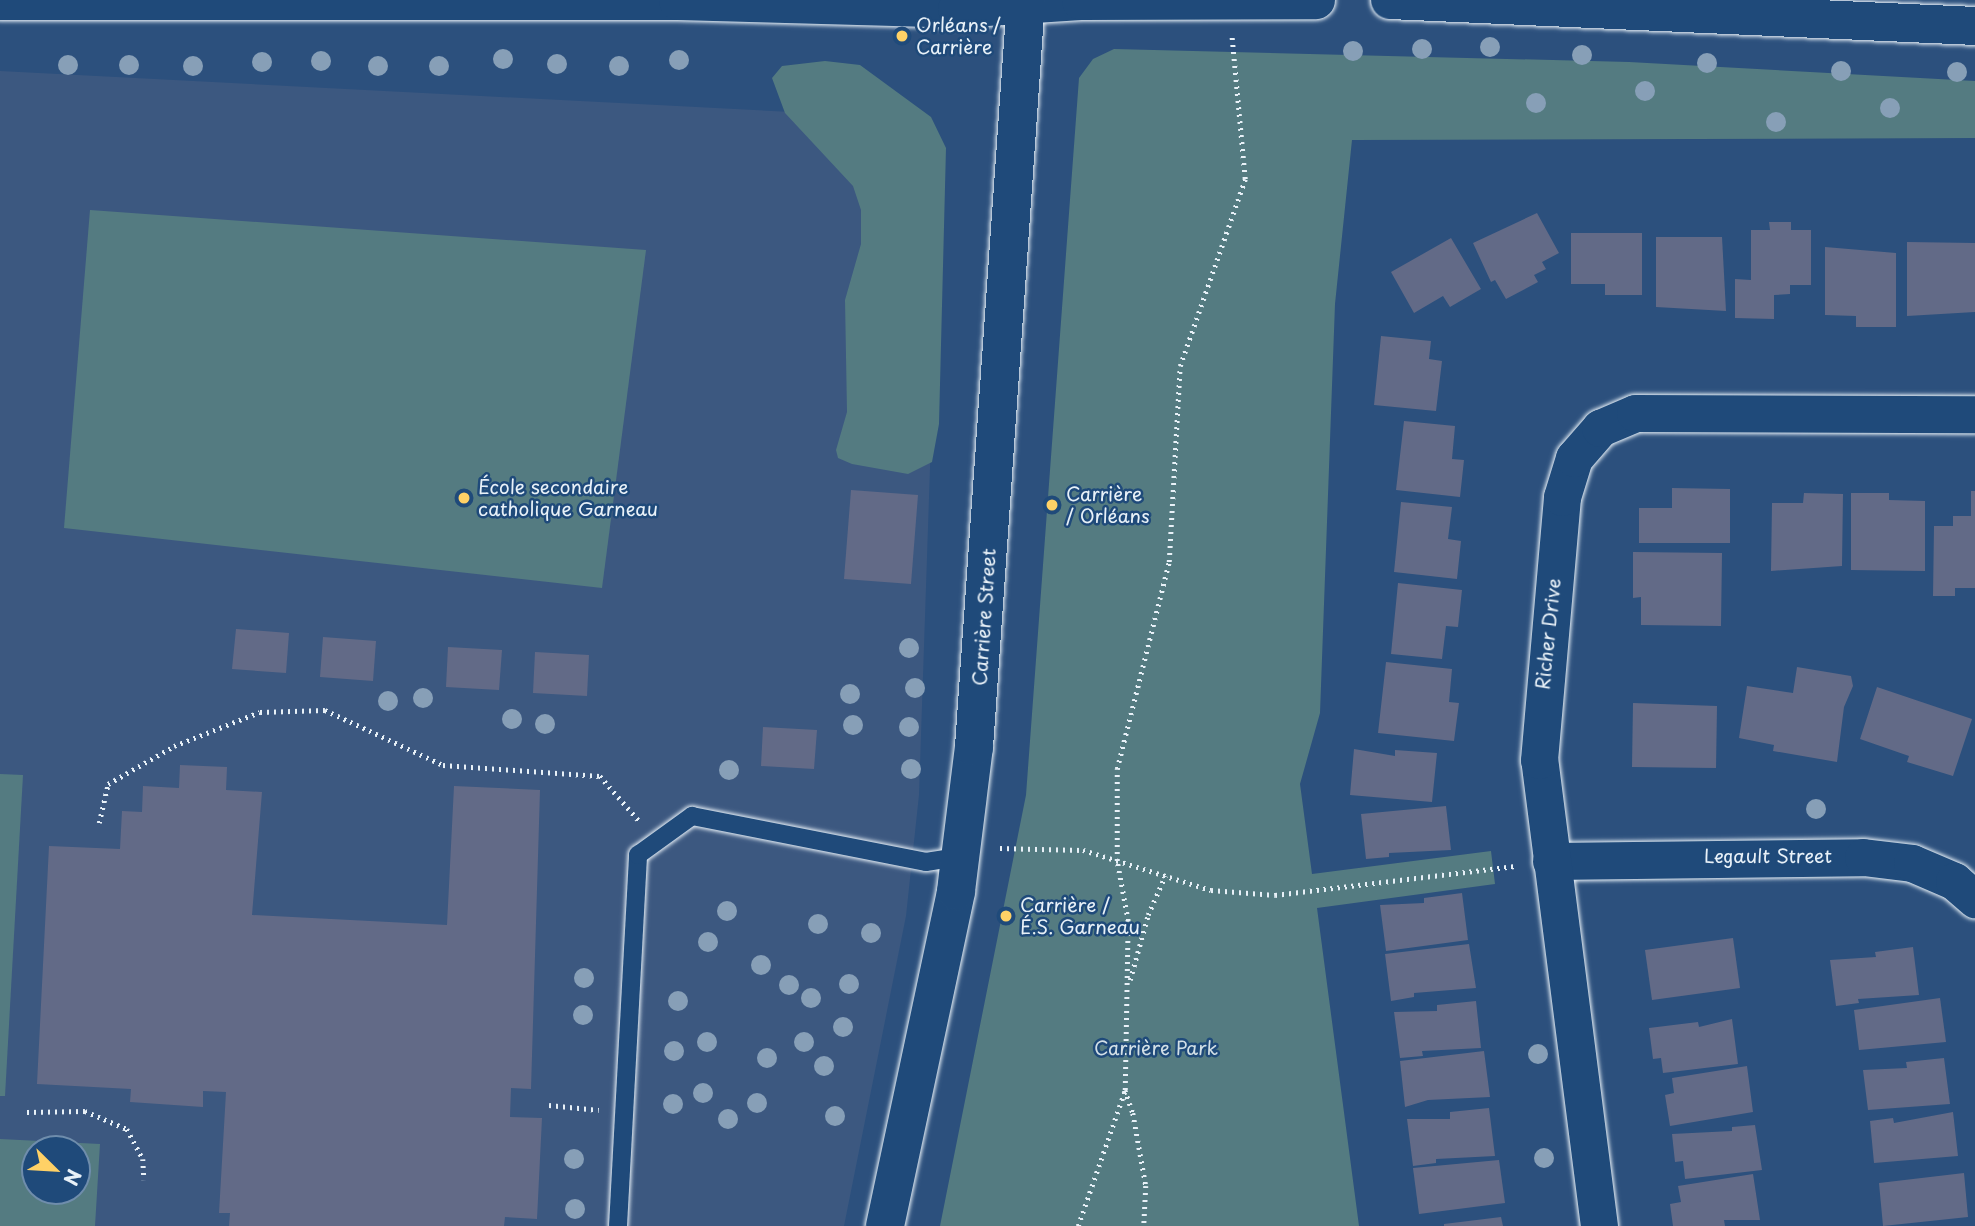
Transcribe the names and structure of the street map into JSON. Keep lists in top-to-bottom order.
{
  "streets": {
    "main road": ["Carrière Street"],
    "street": ["Richer Drive", "Legault Street"]
  },
  "crossings": [
    ["Richer Drive", "Legault Street"]
  ],
  "parks": ["Carrière Park"],
  "places": [
    "Orléans / Carrière",
    "École secondaire catholique Garneau",
    "Carrière / Orléans",
    "Carrière / É.S. Garneau"
  ],
  "north": "bottom right"
}
